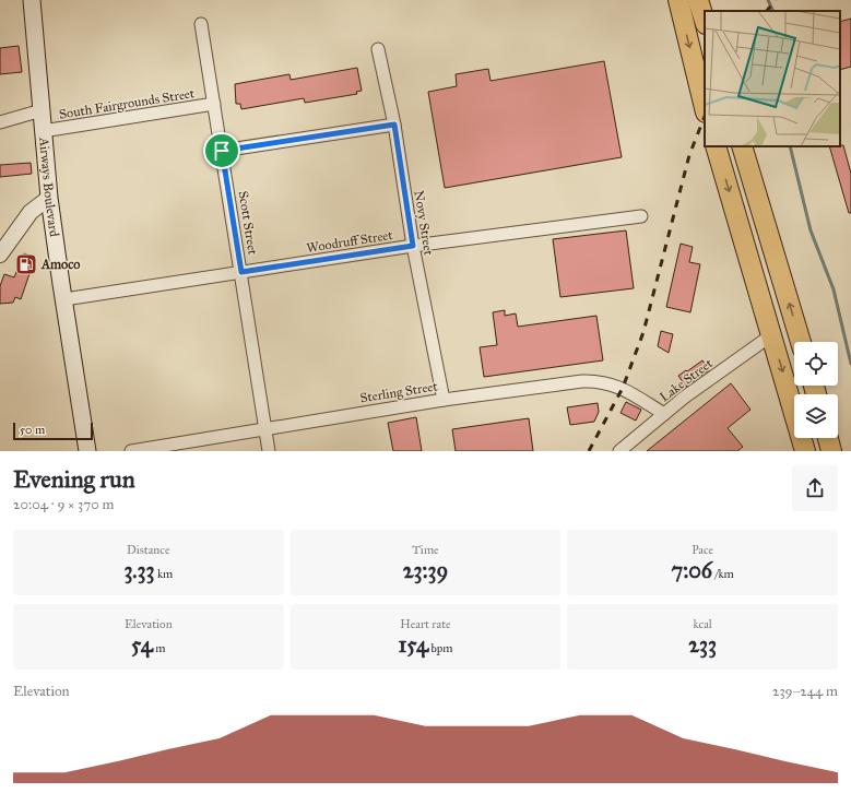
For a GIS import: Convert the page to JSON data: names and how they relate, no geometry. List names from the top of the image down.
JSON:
{
  "streets": {
    "main road": ["Airways Boulevard"],
    "street": [
      "South Fairgrounds Street",
      "Scott Street",
      "Novy Street",
      "Woodruff Street",
      "Lake Street",
      "Sterling Street"
    ]
  },
  "crossings": [
    ["South Fairgrounds Street", "Airways Boulevard"],
    ["South Fairgrounds Street", "Scott Street"],
    ["Airways Boulevard", "Woodruff Street"],
    ["Scott Street", "Woodruff Street"],
    ["Scott Street", "Sterling Street"],
    ["Novy Street", "Woodruff Street"],
    ["Novy Street", "Sterling Street"],
    ["Lake Street", "Sterling Street"]
  ],
  "places": {
    "fuel station": ["Amoco"]
  },
  "scale_bar": "50 m",
  "page": {
    "scale": "50 m",
    "heading": ["Evening run", "20:04 · 9 × 370 m"],
    "stats": [
      ["Distance", "3.33 km"],
      ["Time", "23:39"],
      ["Pace", "7:06 /km"],
      ["Elevation", "54 m"],
      ["Heart rate", "154 bpm"],
      ["kcal", "233"]
    ],
    "chart": ["Elevation", "239–244 m"]
  }
}
